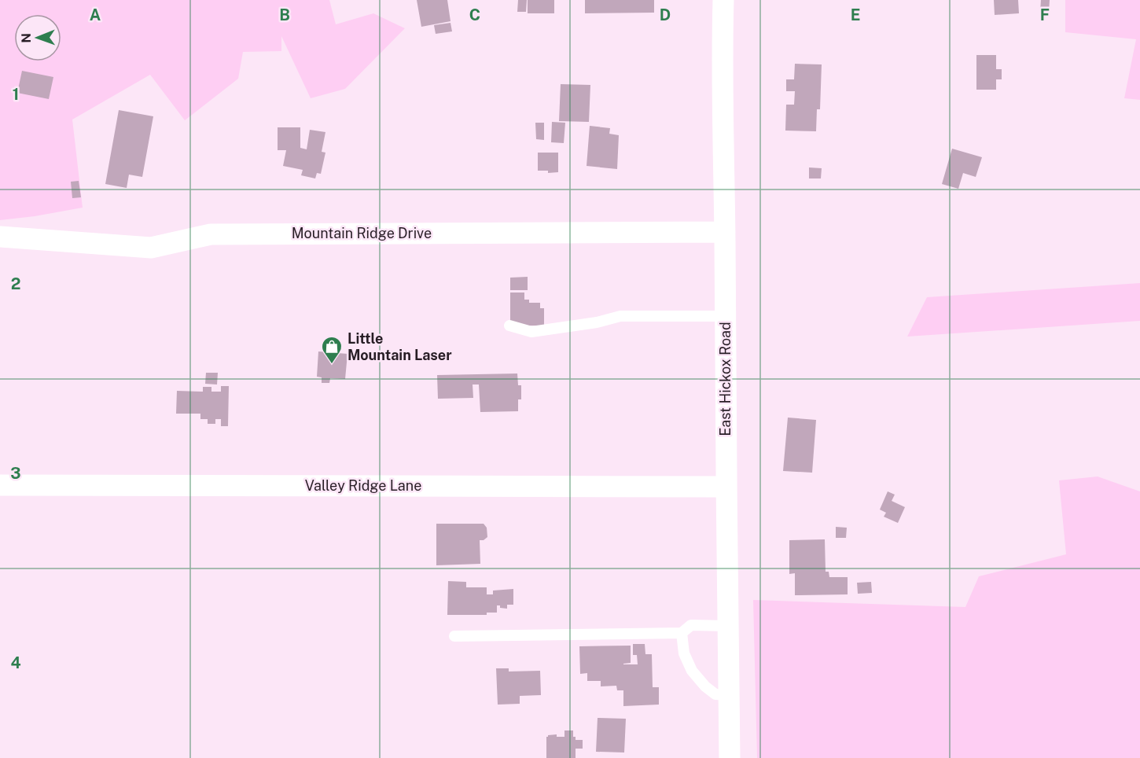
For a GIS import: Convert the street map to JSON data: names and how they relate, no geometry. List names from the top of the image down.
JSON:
{
  "streets": {
    "street": ["Mountain Ridge Drive", "East Hickox Road", "Valley Ridge Lane"]
  },
  "crossings": [
    ["Mountain Ridge Drive", "East Hickox Road"],
    ["East Hickox Road", "Valley Ridge Lane"]
  ],
  "places": {
    "shop": ["Little Mountain Laser"]
  },
  "north": "left",
  "grid": {
    "columns": [
      "A",
      "B",
      "C",
      "D",
      "E",
      "F"
    ],
    "rows": [
      "1",
      "2",
      "3",
      "4"
    ]
  }
}
